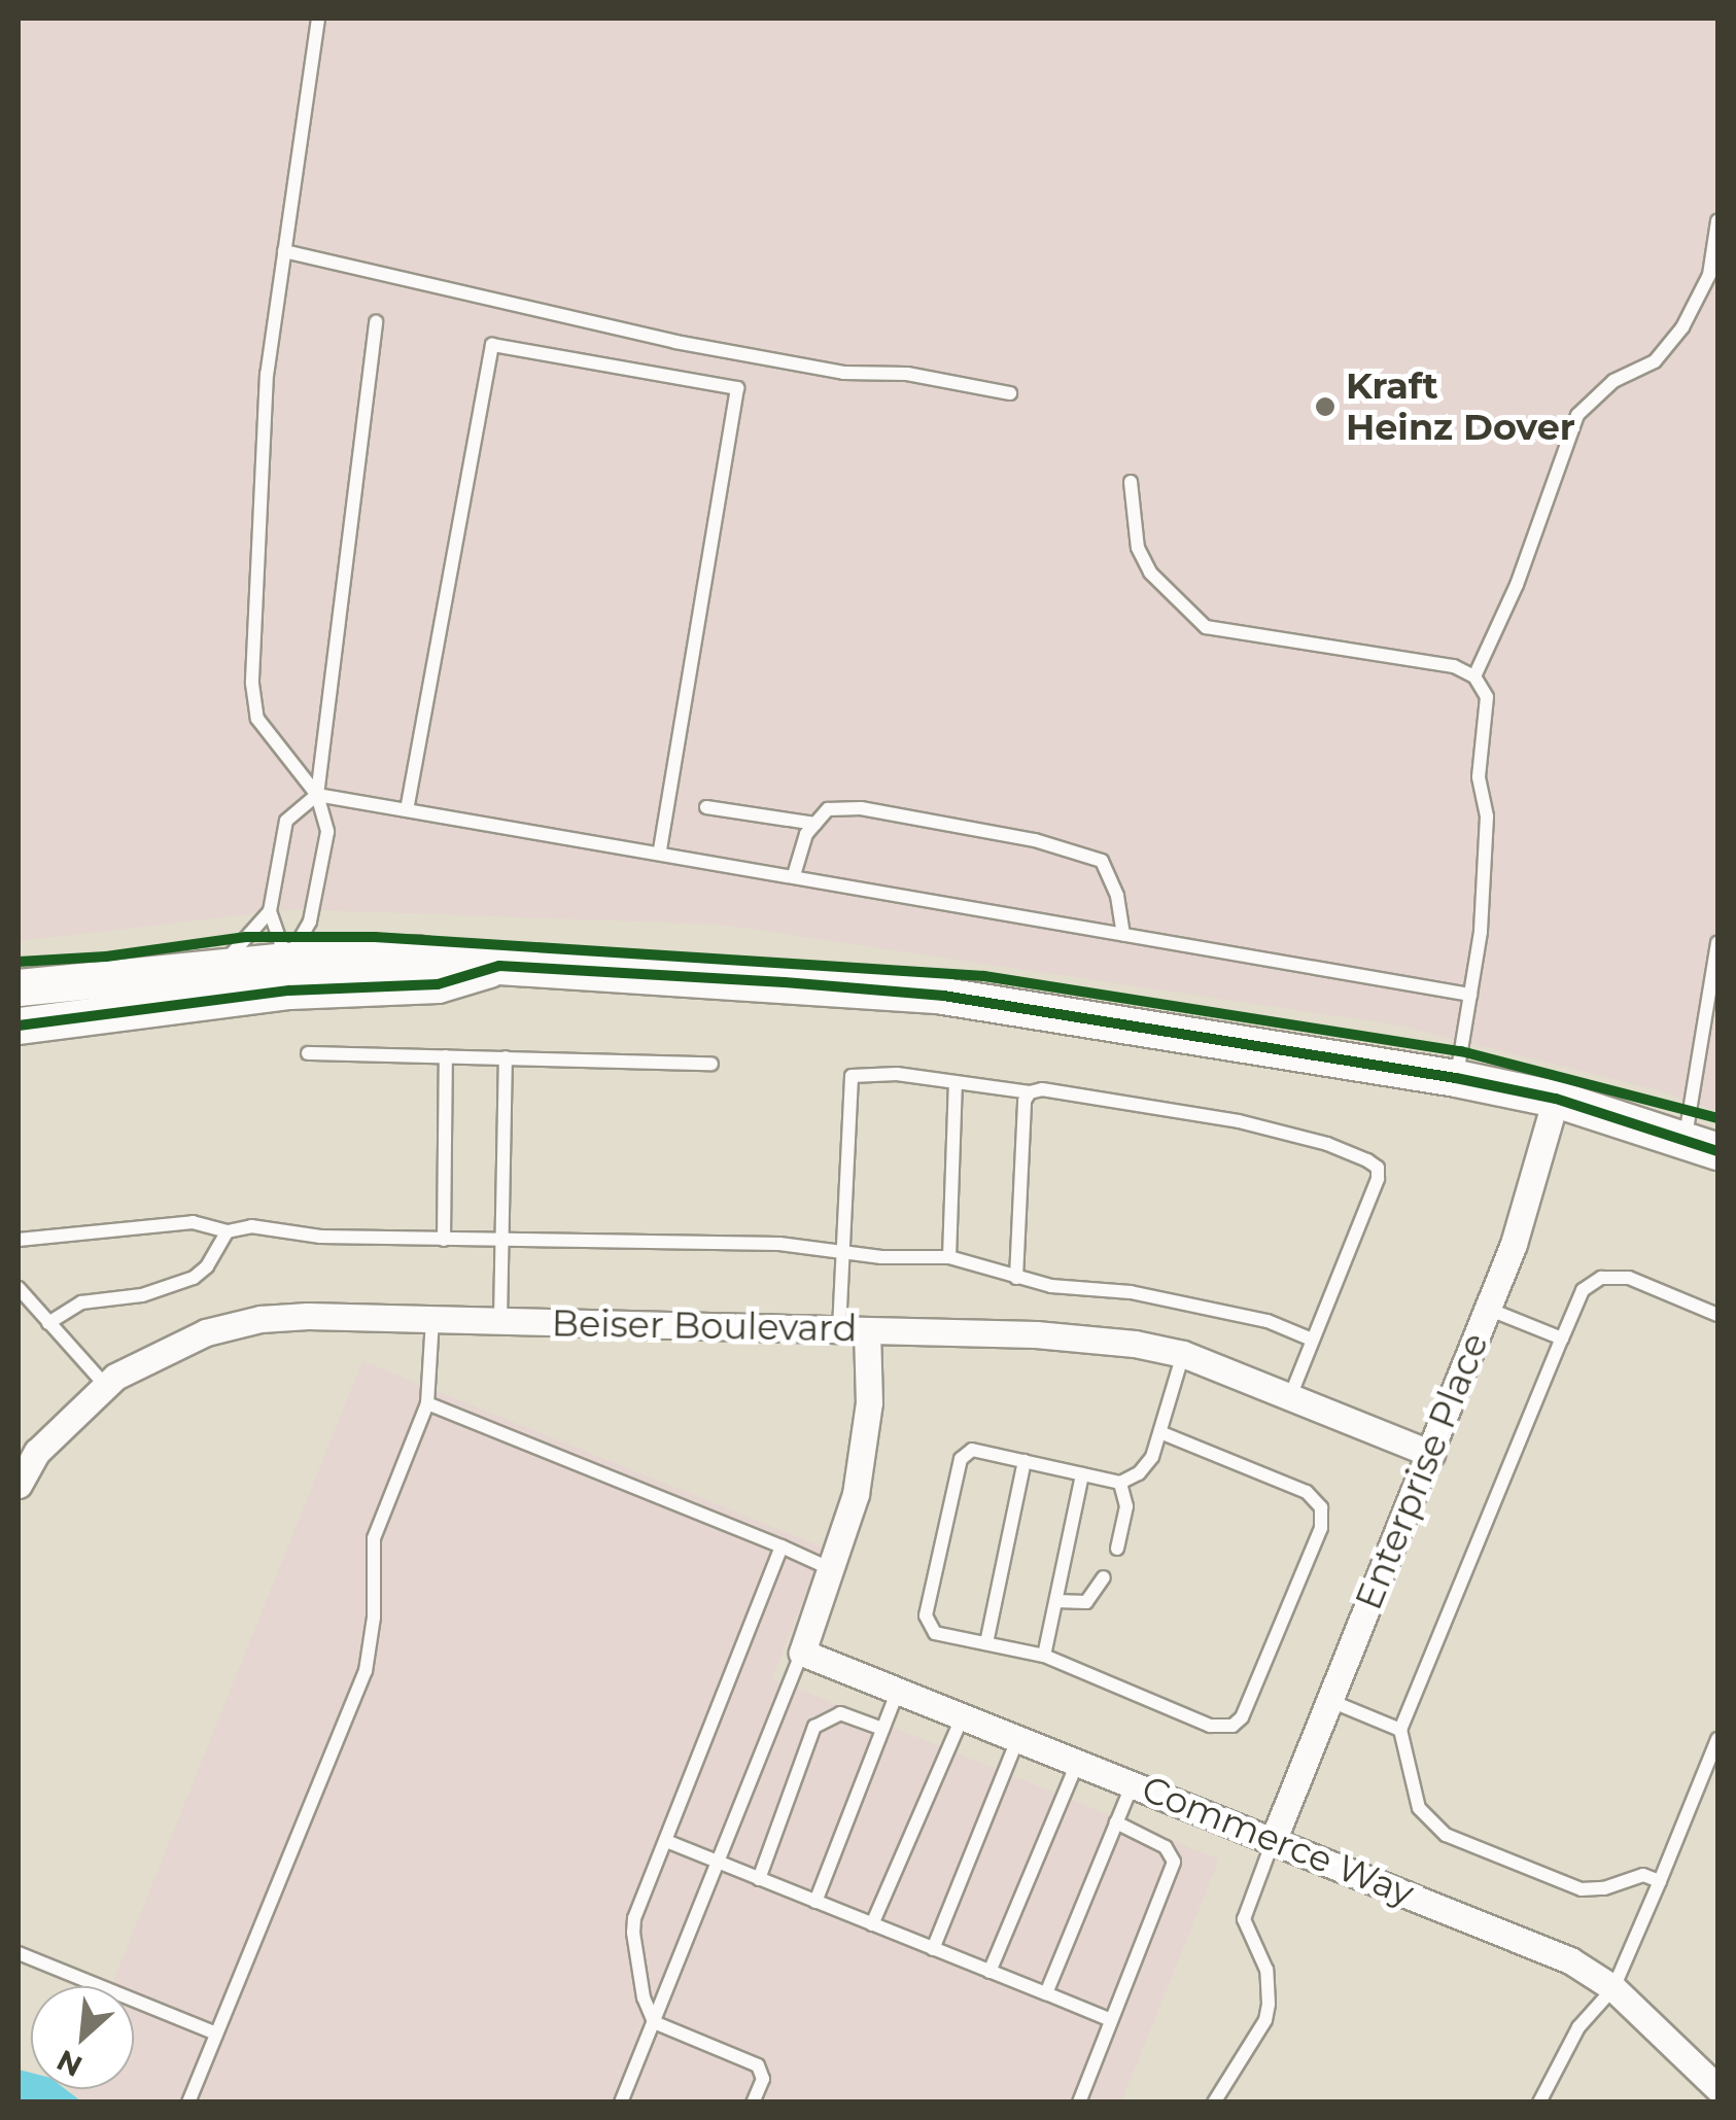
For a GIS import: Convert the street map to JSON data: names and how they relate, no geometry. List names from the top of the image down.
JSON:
{
  "streets": {
    "street": ["Beiser Boulevard", "Enterprise Place", "Commerce Way"]
  },
  "crossings": [
    ["Beiser Boulevard", "Enterprise Place"],
    ["Enterprise Place", "Commerce Way"]
  ],
  "places": ["Kraft Heinz Dover"],
  "north": "bottom left"
}
